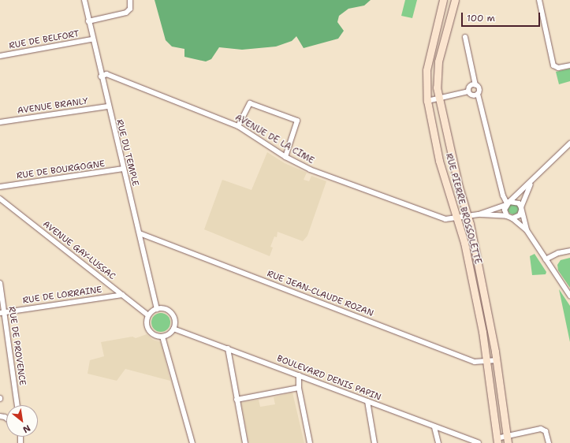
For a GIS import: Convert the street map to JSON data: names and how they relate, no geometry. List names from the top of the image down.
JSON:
{
  "streets": {
    "main road": ["RUE PIERRE BROSSOLETTE"],
    "street": [
      "RUE DE BELFORT",
      "AVENUE BRANLY",
      "AVENUE DE LA CIME",
      "RUE DU TEMPLE",
      "RUE DE BOURGOGNE",
      "AVENUE GAY-LUSSAC",
      "RUE JEAN-CLAUDE ROZAN",
      "RUE DE LORRAINE",
      "RUE DE PROVENCE",
      "BOULEVARD DENIS PAPIN"
    ]
  },
  "crossings": [
    ["RUE DE BELFORT", "RUE DU TEMPLE"],
    ["AVENUE BRANLY", "RUE DU TEMPLE"],
    ["AVENUE DE LA CIME", "RUE DU TEMPLE"],
    ["AVENUE DE LA CIME", "RUE PIERRE BROSSOLETTE"],
    ["RUE DU TEMPLE", "RUE DE BOURGOGNE"],
    ["RUE DU TEMPLE", "AVENUE GAY-LUSSAC"],
    ["RUE DU TEMPLE", "RUE JEAN-CLAUDE ROZAN"],
    ["RUE DU TEMPLE", "BOULEVARD DENIS PAPIN"],
    ["RUE PIERRE BROSSOLETTE", "RUE JEAN-CLAUDE ROZAN"],
    ["AVENUE GAY-LUSSAC", "RUE DE LORRAINE"],
    ["AVENUE GAY-LUSSAC", "BOULEVARD DENIS PAPIN"],
    ["RUE DE LORRAINE", "RUE DE PROVENCE"]
  ],
  "scale_bar": "100 m",
  "north": "bottom right"
}
